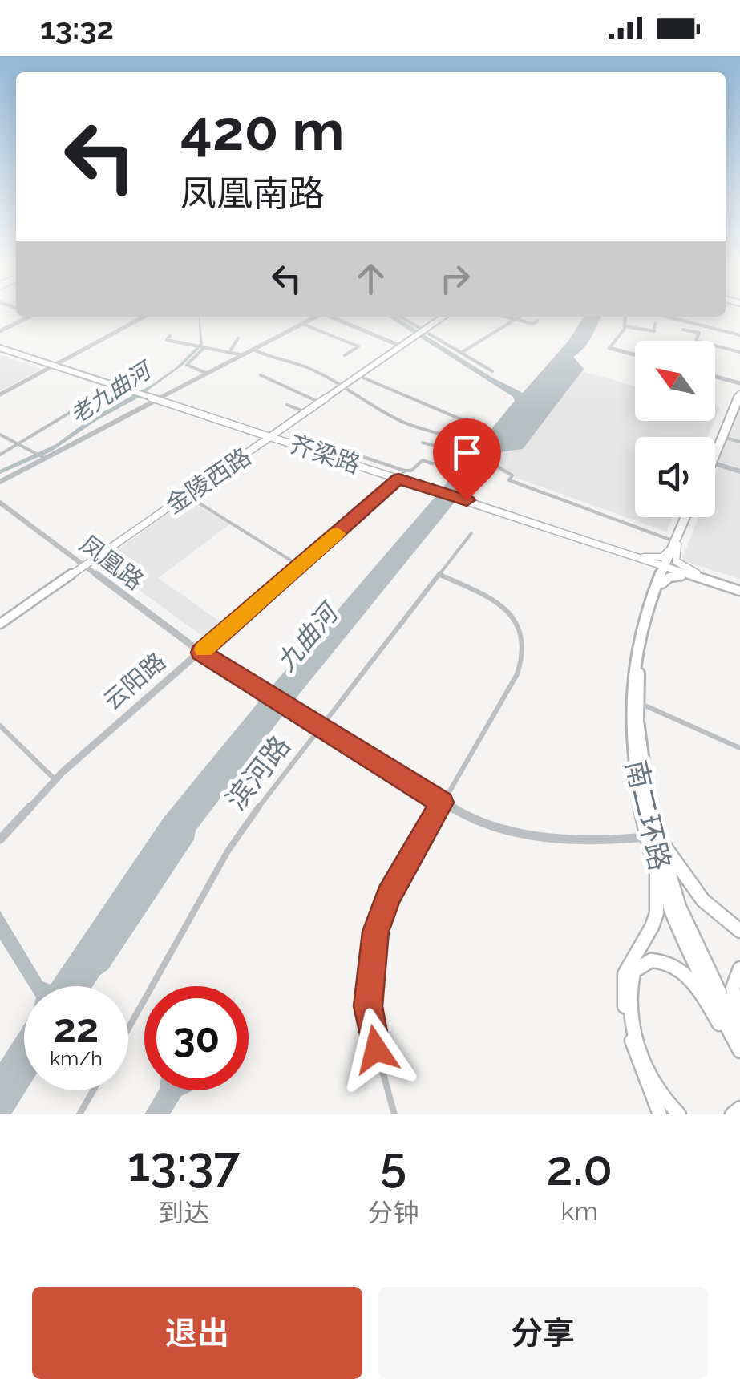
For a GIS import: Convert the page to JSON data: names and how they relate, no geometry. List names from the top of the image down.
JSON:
{
  "streets": {
    "main road": ["齐梁路", "金陵西路", "南二环路"],
    "street": ["凤凰路", "云阳路", "滨河路"]
  },
  "crossings": [
    ["齐梁路", "金陵西路"],
    ["齐梁路", "云阳路"],
    ["齐梁路", "南二环路"],
    ["金陵西路", "凤凰路"],
    ["凤凰路", "云阳路"],
    ["凤凰路", "滨河路"],
    ["凤凰路", "南二环路"]
  ],
  "water": ["老九曲河", "九曲河"],
  "north": "top left",
  "page": {
    "status": "13:32",
    "turn": ["420 m", "凤凰南路"],
    "speed": "22 km/h",
    "limit": "30",
    "eta": [
      "13:37",
      "到达",
      "5",
      "分钟",
      "2.0",
      "km"
    ],
    "buttons": ["退出", "分享"]
  }
}
